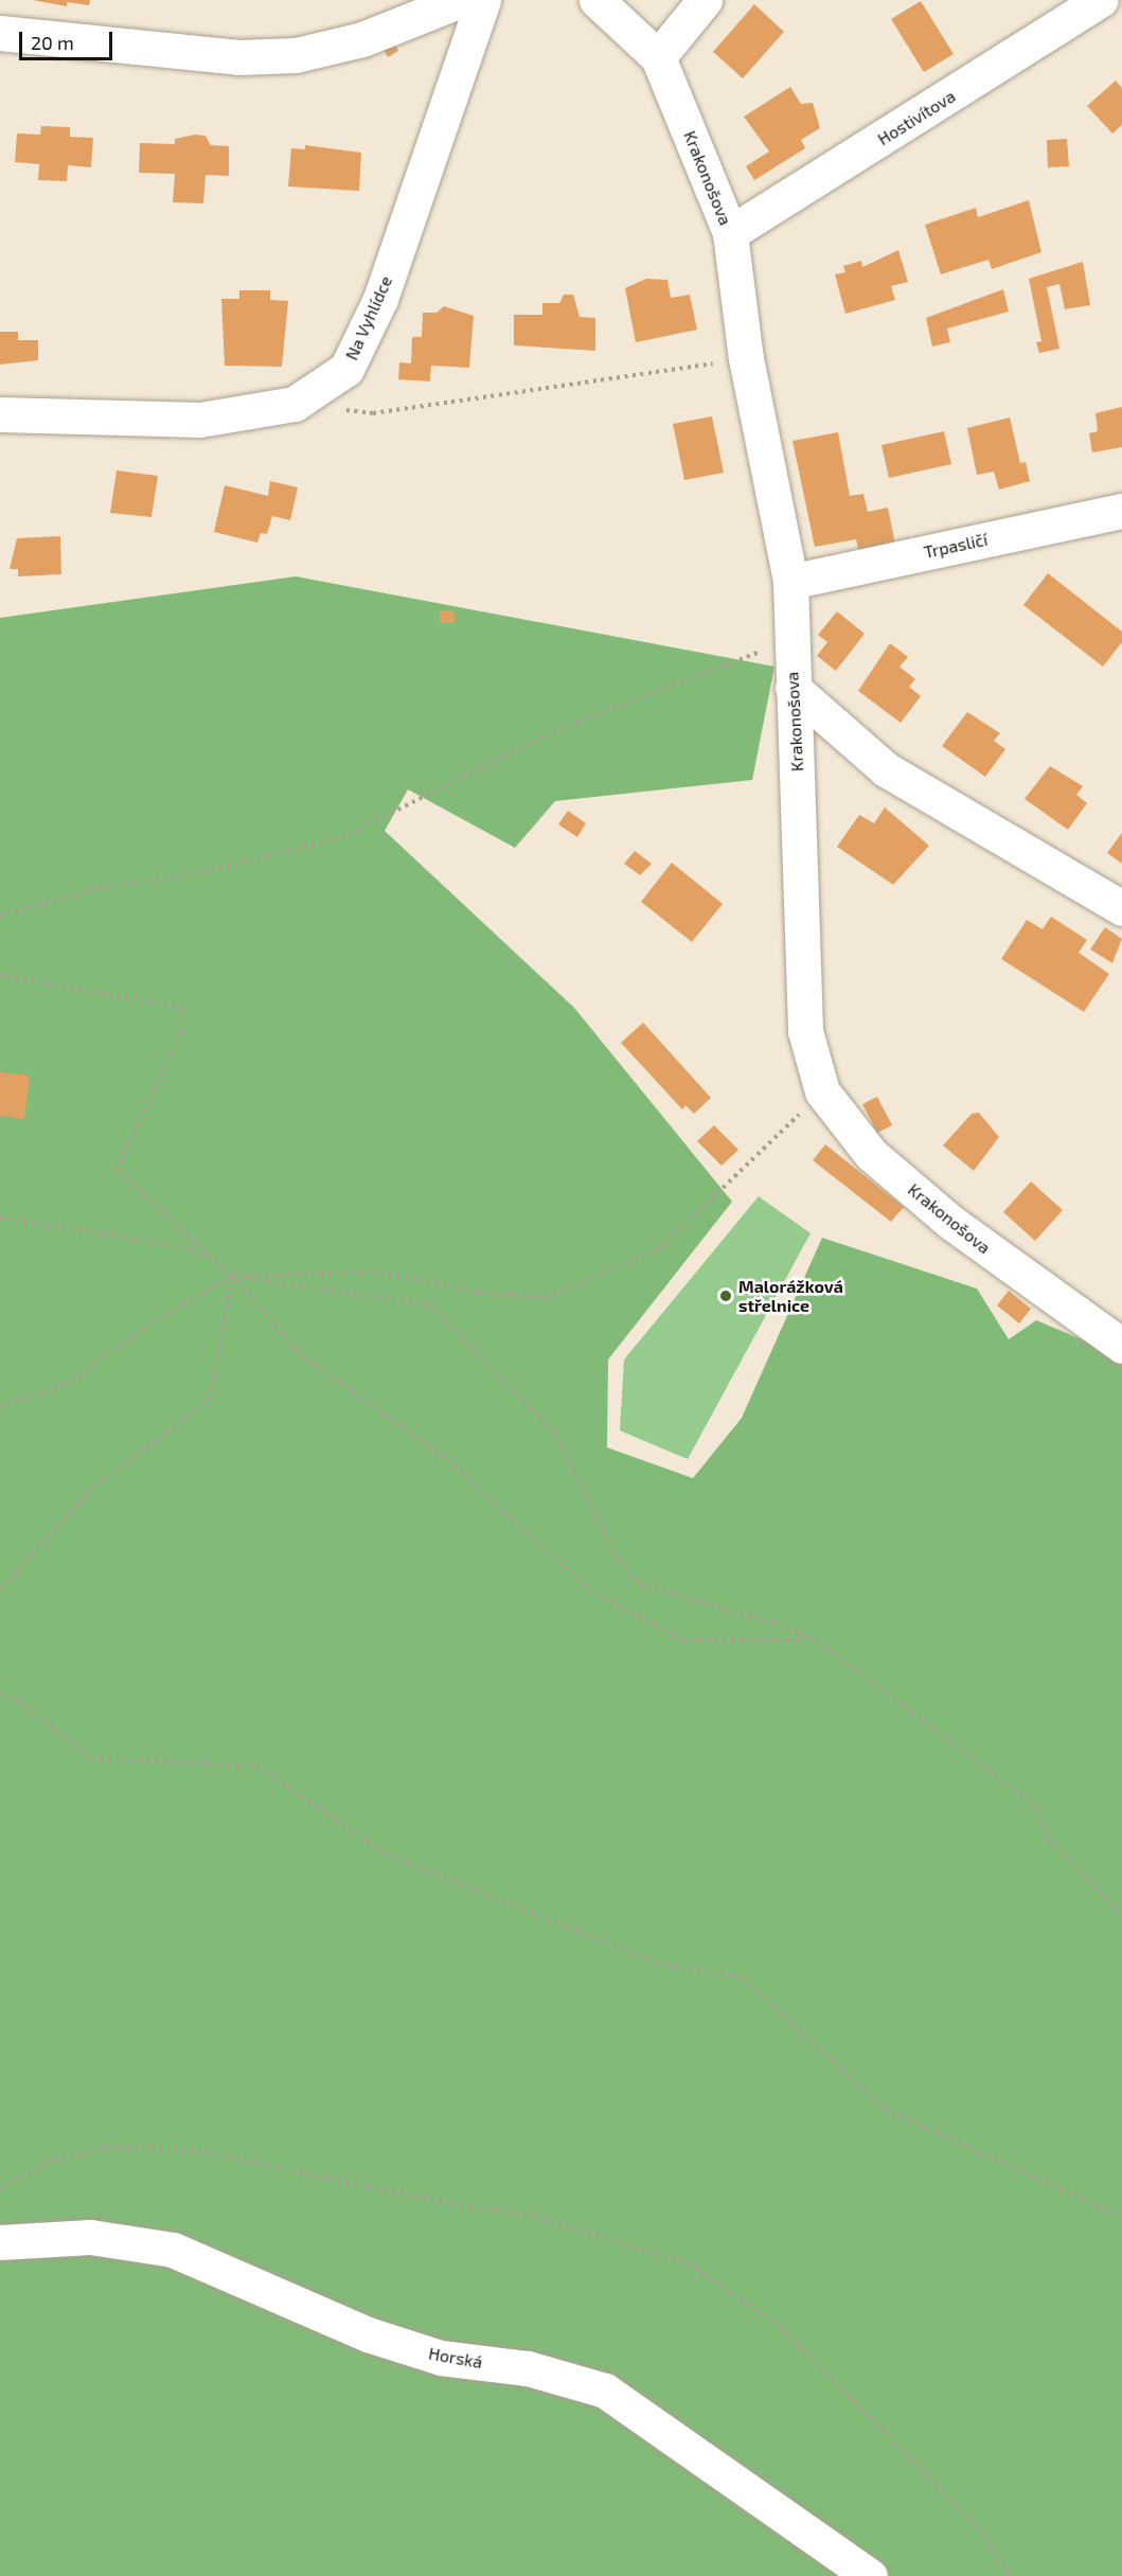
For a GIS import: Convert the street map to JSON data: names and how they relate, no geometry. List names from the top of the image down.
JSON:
{
  "streets": {
    "street": [
      "Hostivítova",
      "Krakonošova",
      "Na Vyhlídce",
      "Trpasličí",
      "Horská"
    ]
  },
  "crossings": [
    ["Hostivítova", "Krakonošova"],
    ["Krakonošova", "Trpasličí"]
  ],
  "places": ["Malorážková střelnice"],
  "scale_bar": "20 m"
}
